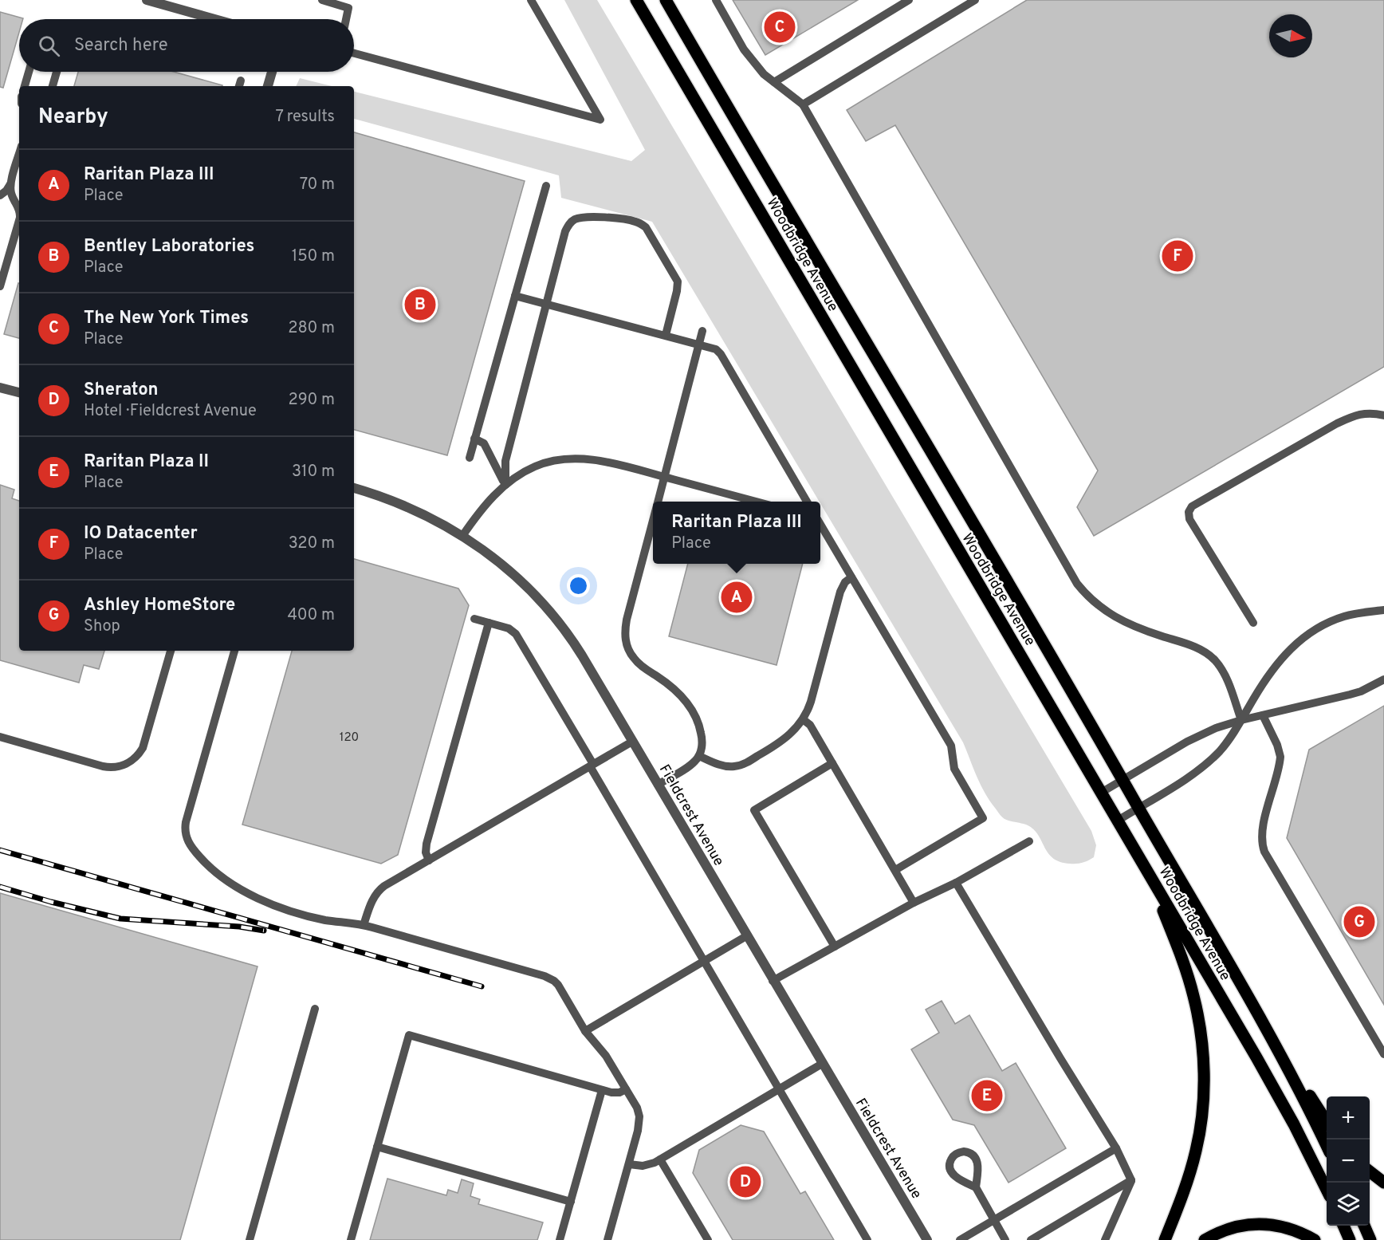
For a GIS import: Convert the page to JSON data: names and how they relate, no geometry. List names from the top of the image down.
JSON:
{
  "streets": {
    "main road": ["Woodbridge Avenue"],
    "street": ["Fieldcrest Avenue"]
  },
  "house_numbers": ["120"],
  "north": "right",
  "page": {
    "pins": [
      "C",
      "F",
      "B",
      "A",
      "G",
      "E",
      "D"
    ],
    "search": "Search here",
    "heading": ["Nearby", "7 results"],
    "list": [
      {
        "mark": "A",
        "name": "Raritan Plaza III",
        "note": "Place",
        "value": "70 m"
      },
      {
        "mark": "B",
        "name": "Bentley Laboratories",
        "note": "Place",
        "value": "150 m"
      },
      {
        "mark": "C",
        "name": "The New York Times",
        "note": "Place",
        "value": "280 m"
      },
      {
        "mark": "D",
        "name": "Sheraton",
        "note": "Hotel · Fieldcrest Avenue",
        "value": "290 m"
      },
      {
        "mark": "E",
        "name": "Raritan Plaza II",
        "note": "Place",
        "value": "310 m"
      },
      {
        "mark": "F",
        "name": "IO Datacenter",
        "note": "Place",
        "value": "320 m"
      },
      {
        "mark": "G",
        "name": "Ashley HomeStore",
        "note": "Shop",
        "value": "400 m"
      }
    ],
    "popup": ["Raritan Plaza III", "Place"],
    "map_buttons": ["+", "−"]
  }
}
